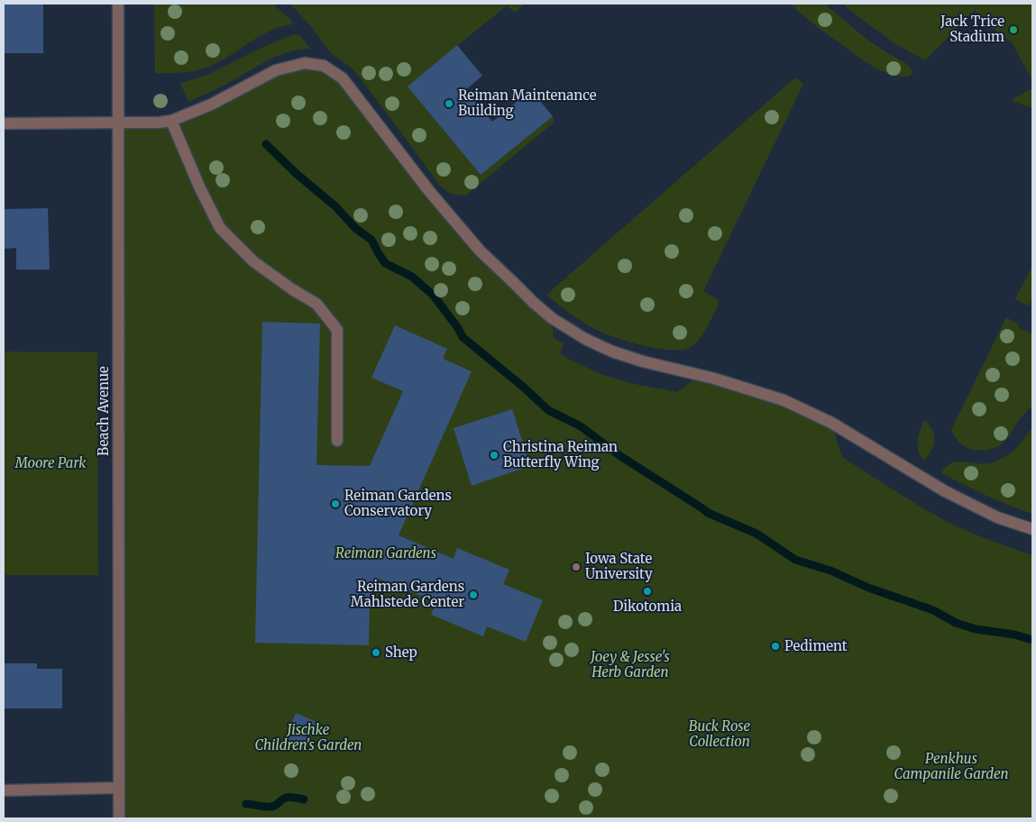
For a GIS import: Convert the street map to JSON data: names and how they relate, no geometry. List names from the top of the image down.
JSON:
{
  "streets": {
    "street": ["Beach Avenue"]
  },
  "parks": [
    "Moore Park",
    "Reiman Gardens",
    "Joey & Jesse's Herb Garden",
    "Buck Rose Collection",
    "Jischke Children's Garden",
    "Penkhus Campanile Garden"
  ],
  "places": [
    "Jack Trice Stadium",
    "Reiman Maintenance Building",
    "Christina Reiman Butterfly Wing",
    "Reiman Gardens Conservatory",
    "Iowa State University",
    "Dikotomia",
    "Reiman Gardens Mahlstede Center",
    "Pediment",
    "Shep"
  ]
}
